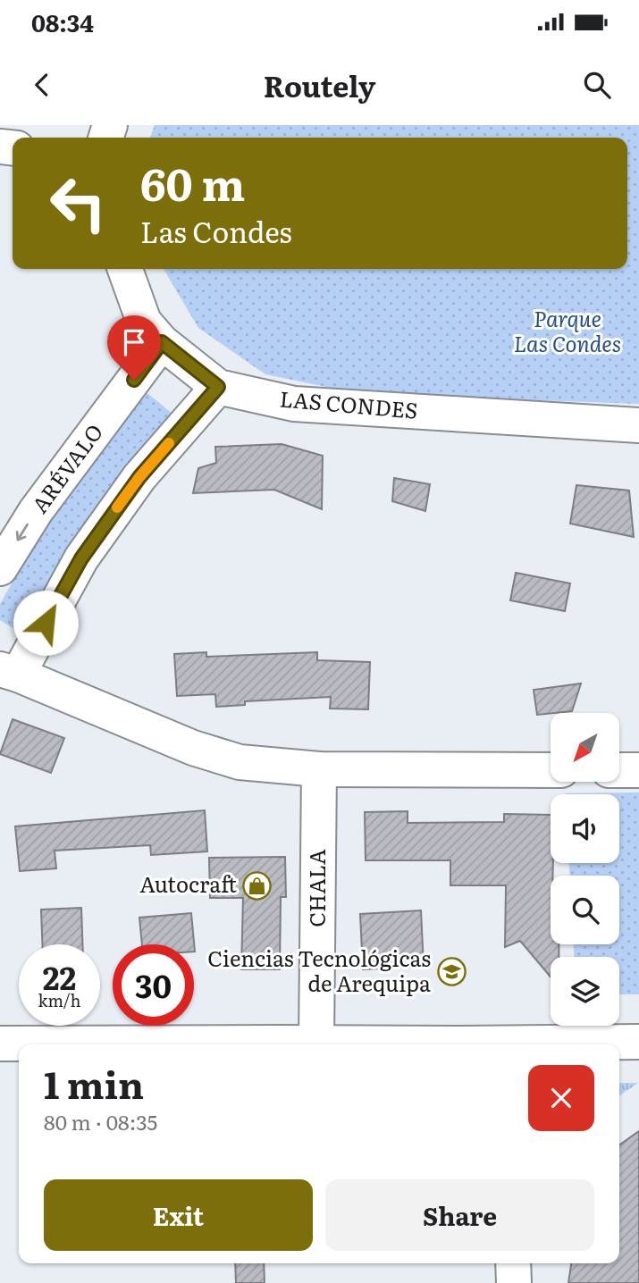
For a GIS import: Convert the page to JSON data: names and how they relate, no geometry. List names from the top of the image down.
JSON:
{
  "streets": {
    "street": ["LAS CONDES", "ARÉVALO", "CHALA"]
  },
  "crossings": [
    ["LAS CONDES", "ARÉVALO"]
  ],
  "parks": ["Parque Las Condes"],
  "places": {
    "shop": ["Autocraft"],
    "school or university": ["Ciencias Tecnológicas de Arequipa"]
  },
  "north": "bottom left",
  "page": {
    "status": "08:34",
    "header": "Routely",
    "turn": ["60 m", "Las Condes"],
    "speed": "22 km/h",
    "limit": "30",
    "heading": ["1 min", "80 m · 08:35"],
    "buttons": ["Exit", "Share"]
  }
}
